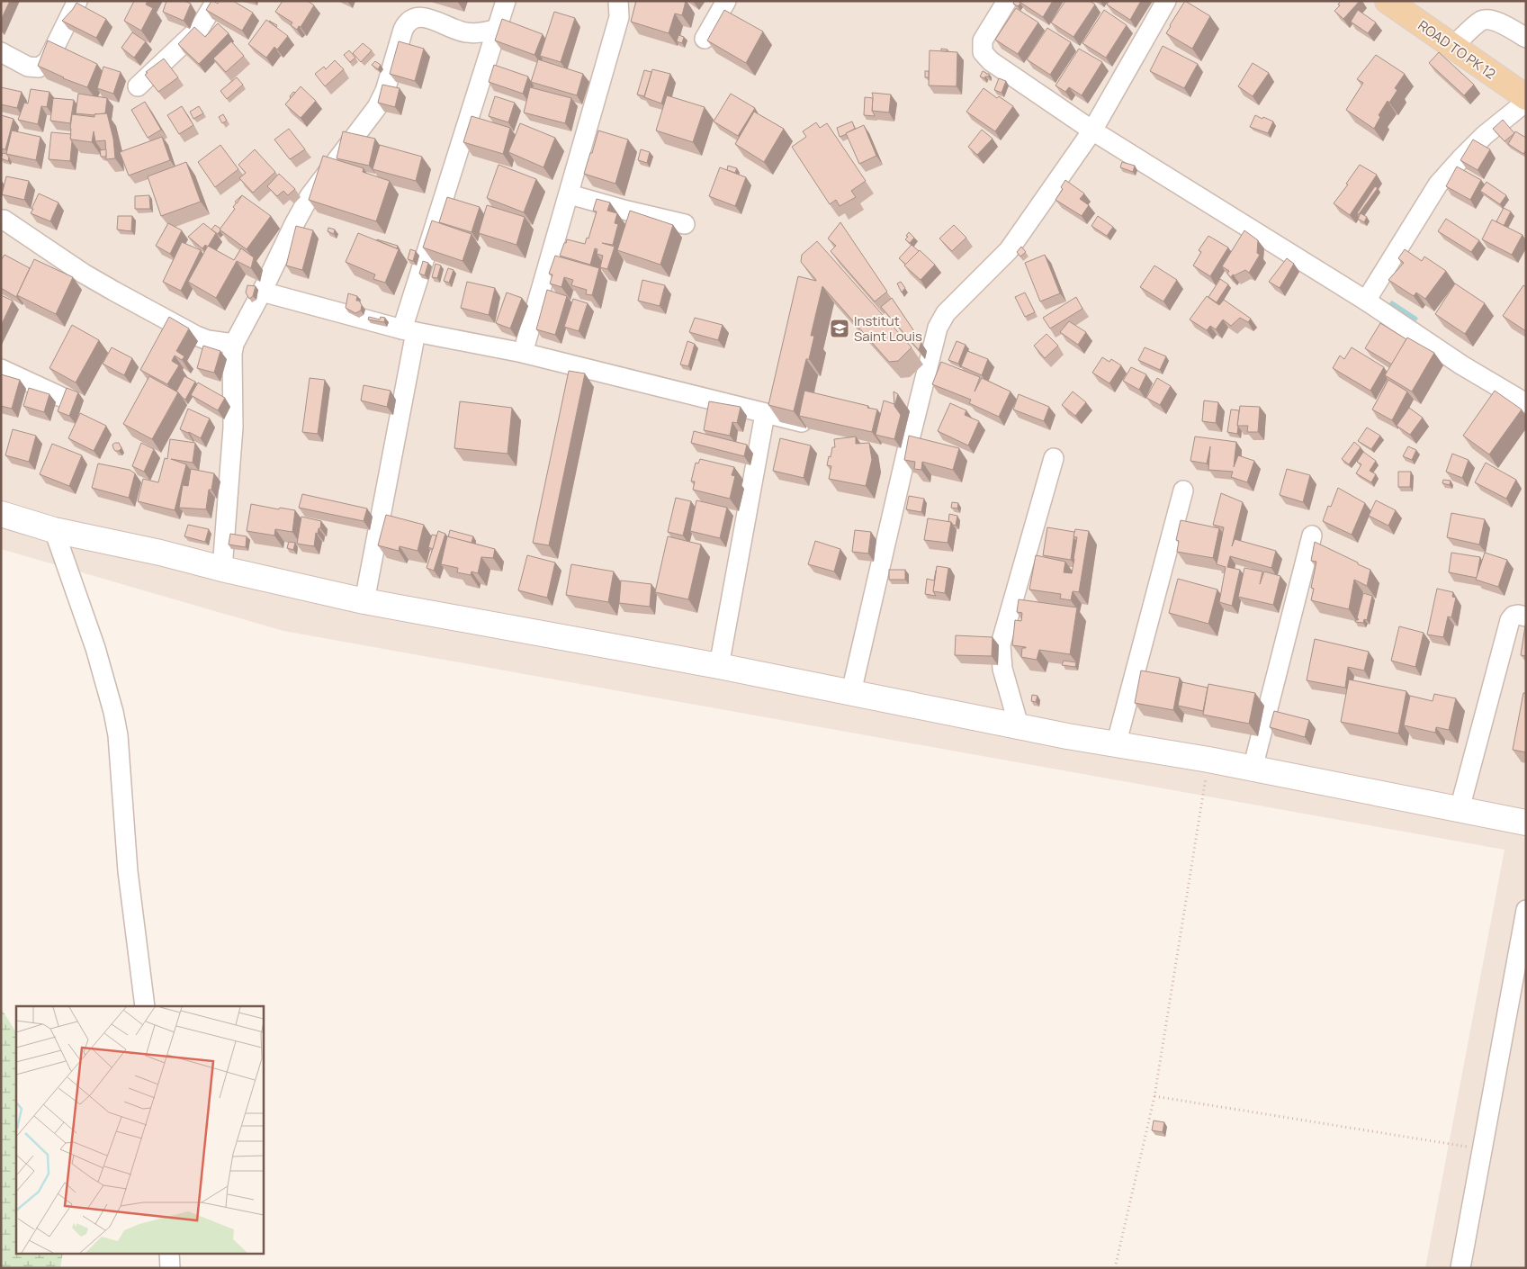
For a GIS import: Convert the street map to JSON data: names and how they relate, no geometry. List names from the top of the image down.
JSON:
{
  "streets": {
    "main road": ["ROAD TO PK 12"]
  },
  "places": {
    "school or university": ["Institut Saint Louis"]
  }
}
